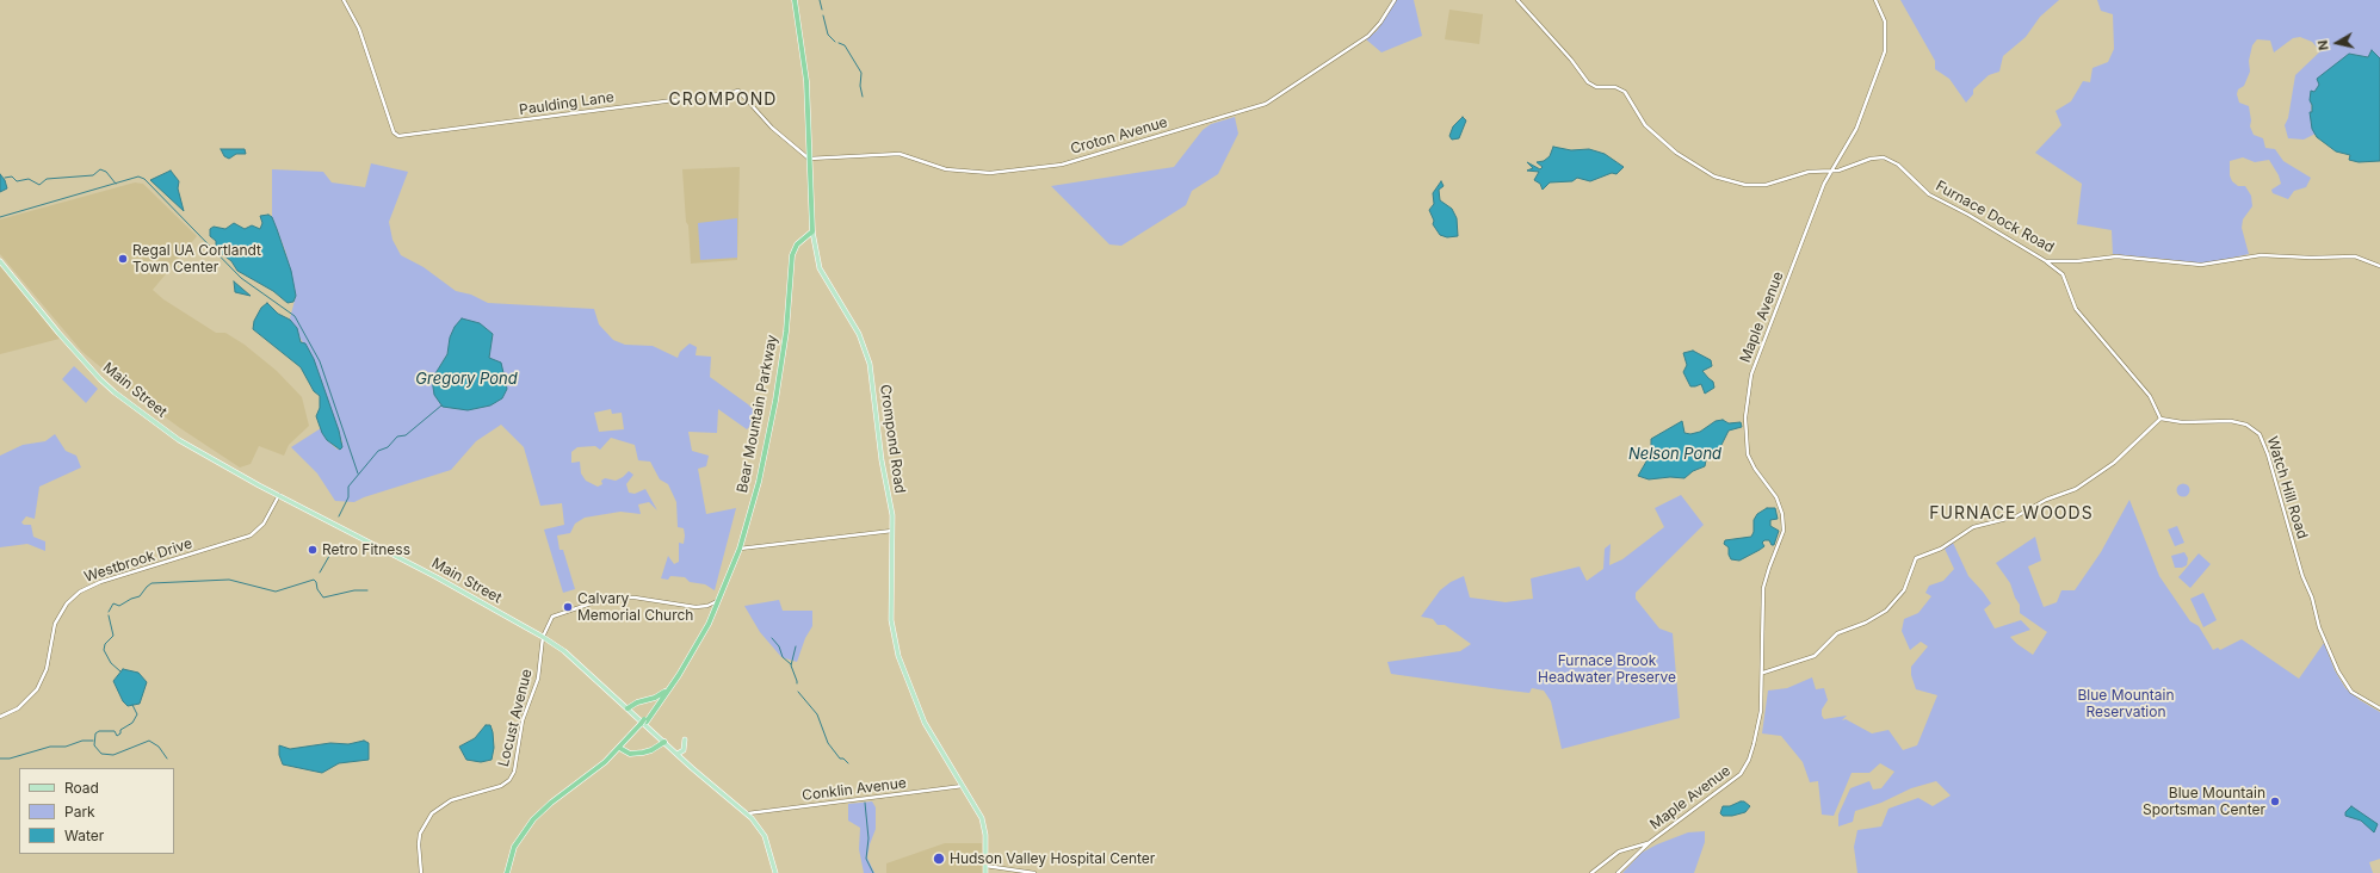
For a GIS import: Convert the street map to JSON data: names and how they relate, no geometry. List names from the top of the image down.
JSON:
{
  "streets": {
    "highway": ["Bear Mountain Parkway", "Crompond Road"],
    "main road": ["Main Street"],
    "street": [
      "Paulding Lane",
      "Croton Avenue",
      "Furnace Dock Road",
      "Maple Avenue",
      "Watch Hill Road",
      "Westbrook Drive",
      "Locust Avenue",
      "Conklin Avenue"
    ]
  },
  "crossings": [
    ["Paulding Lane", "Croton Avenue"],
    ["Paulding Lane", "Crompond Road"],
    ["Croton Avenue", "Crompond Road"],
    ["Furnace Dock Road", "Maple Avenue"],
    ["Main Street", "Westbrook Drive"],
    ["Main Street", "Locust Avenue"],
    ["Main Street", "Conklin Avenue"],
    ["Bear Mountain Parkway", "Crompond Road"],
    ["Crompond Road", "Conklin Avenue"]
  ],
  "districts": ["CROMPOND", "FURNACE WOODS"],
  "water": ["Gregory Pond", "Nelson Pond"],
  "parks": ["Furnace Brook Headwater Preserve", "Blue Mountain Reservation"],
  "places": [
    "Regal UA Cortlandt Town Center",
    "Retro Fitness",
    "Calvary Memorial Church",
    "Blue Mountain Sportsman Center",
    "Hudson Valley Hospital Center"
  ],
  "legend": ["Road", "Park", "Water"],
  "north": "left"
}
